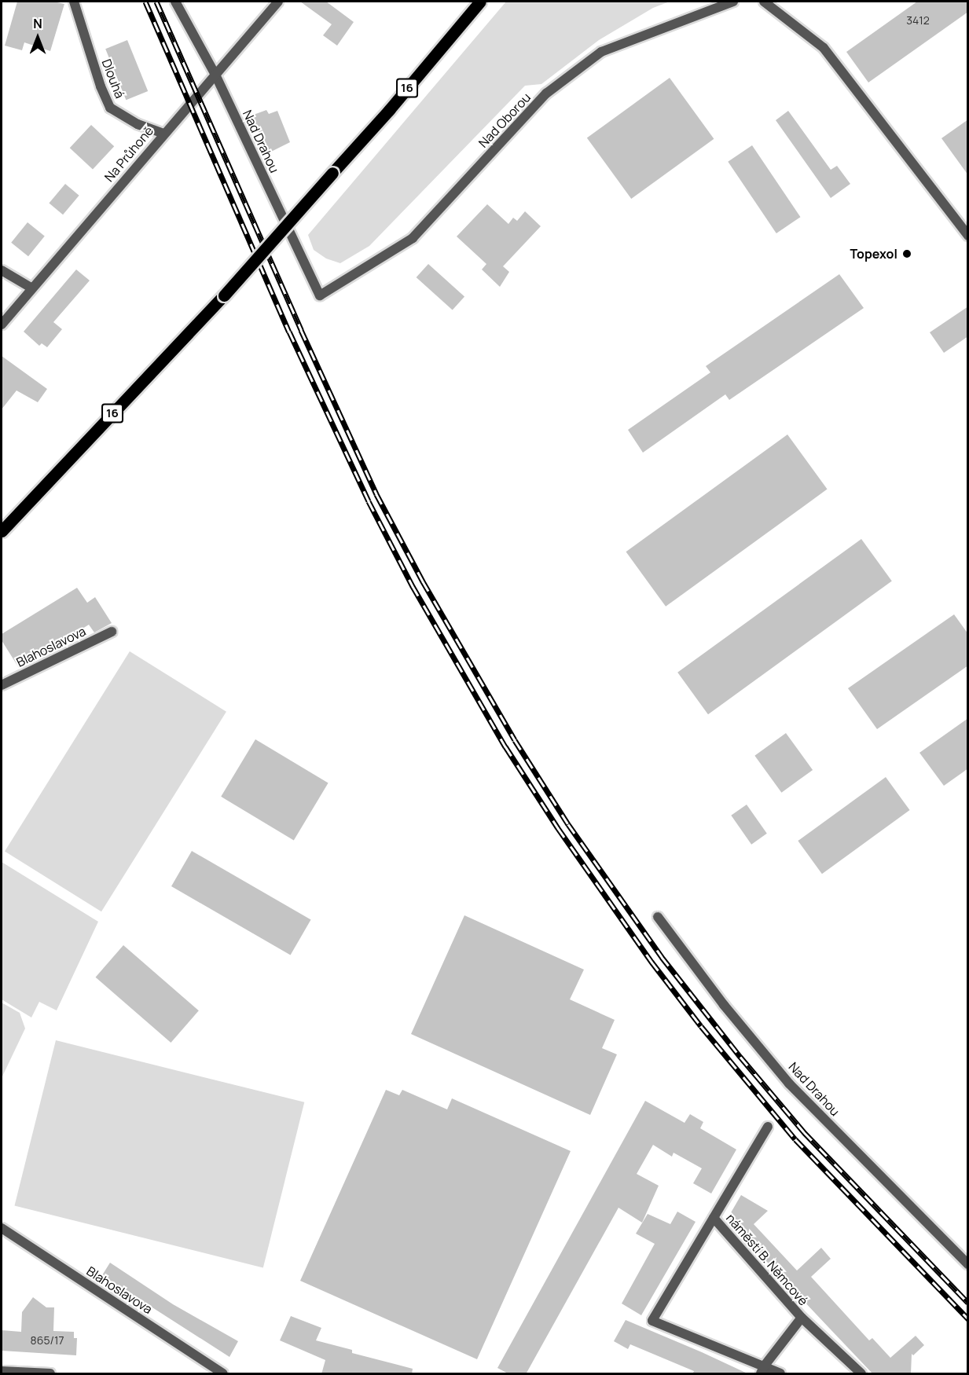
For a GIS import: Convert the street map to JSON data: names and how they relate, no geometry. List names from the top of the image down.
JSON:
{
  "streets": {
    "main road": ["16"],
    "street": [
      "Dlouhá",
      "Nad Oborou",
      "Nad Drahou",
      "Na Průhoně",
      "Blahoslavova",
      "náměstí B. Němcové"
    ]
  },
  "crossings": [
    ["Dlouhá", "Na Průhoně"],
    ["Nad Oborou", "Nad Drahou"],
    ["Nad Drahou", "Na Průhoně"]
  ],
  "places": ["Topexol"],
  "house_numbers": ["3412", "865/17"],
  "north": "top"
}
